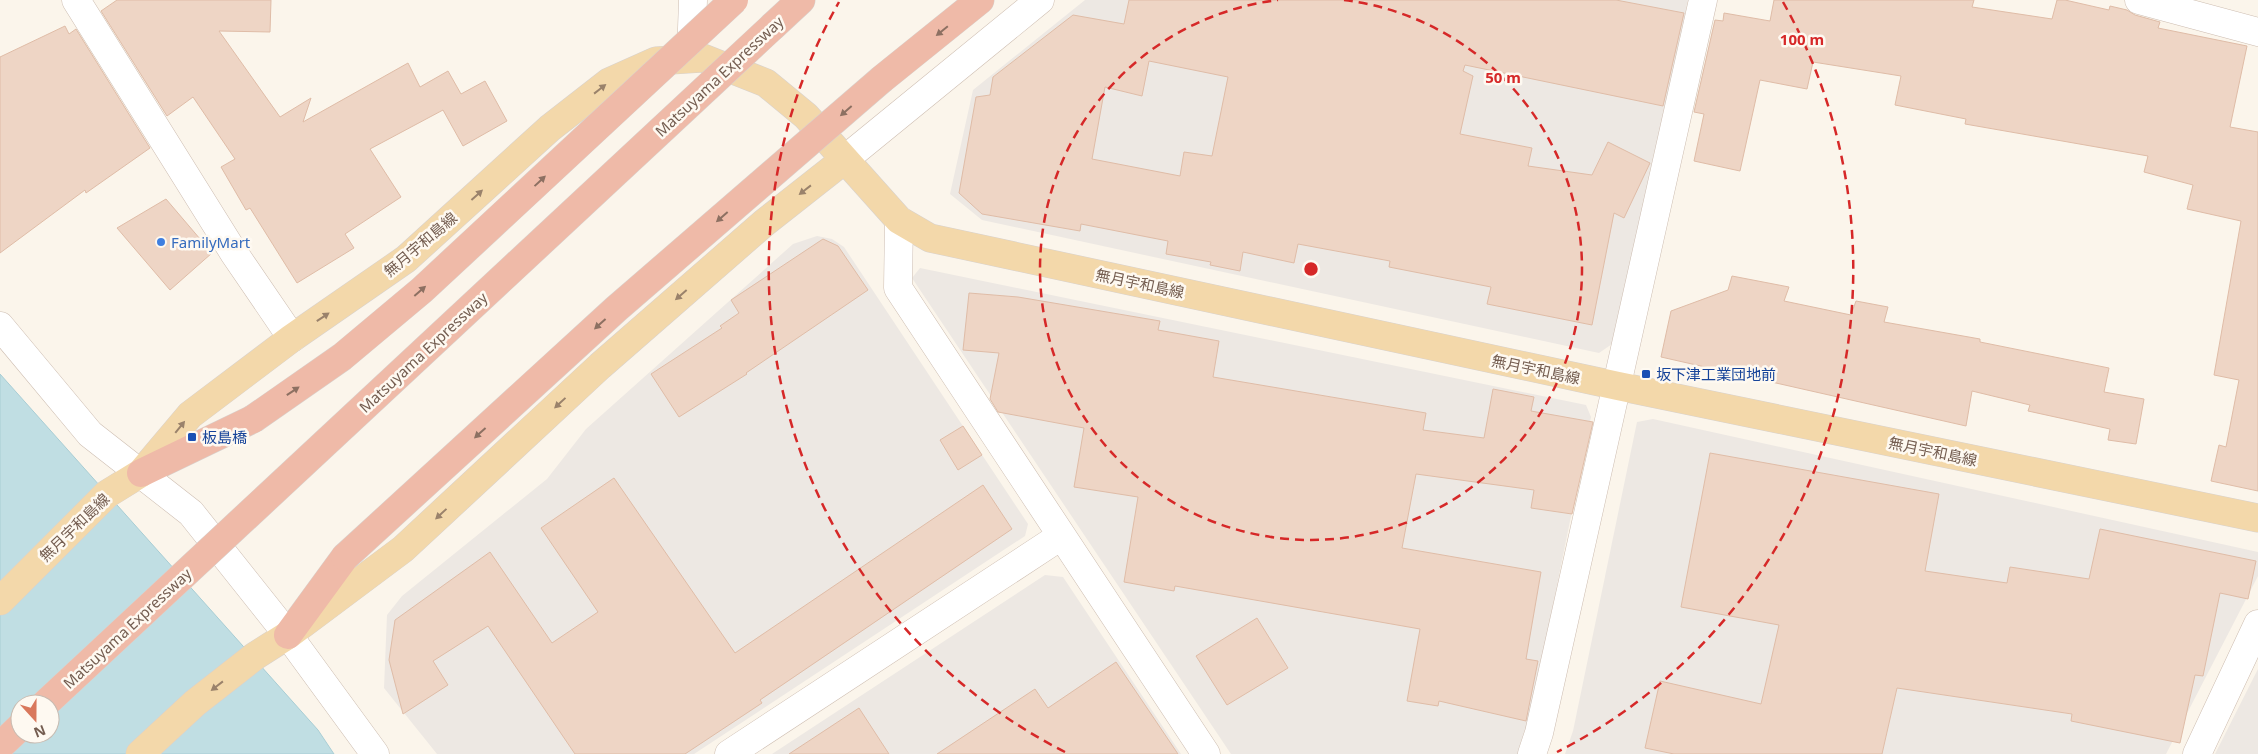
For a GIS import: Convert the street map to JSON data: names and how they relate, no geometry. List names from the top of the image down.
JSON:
{
  "streets": {
    "highway": ["Matsuyama Expressway"],
    "main road": ["無月宇和島線"]
  },
  "places": {
    "other": ["FamilyMart"],
    "transit": ["坂下津工業団地前", "板島橋"]
  },
  "north": "bottom",
  "rings": ["100 m", "50 m"]
}
